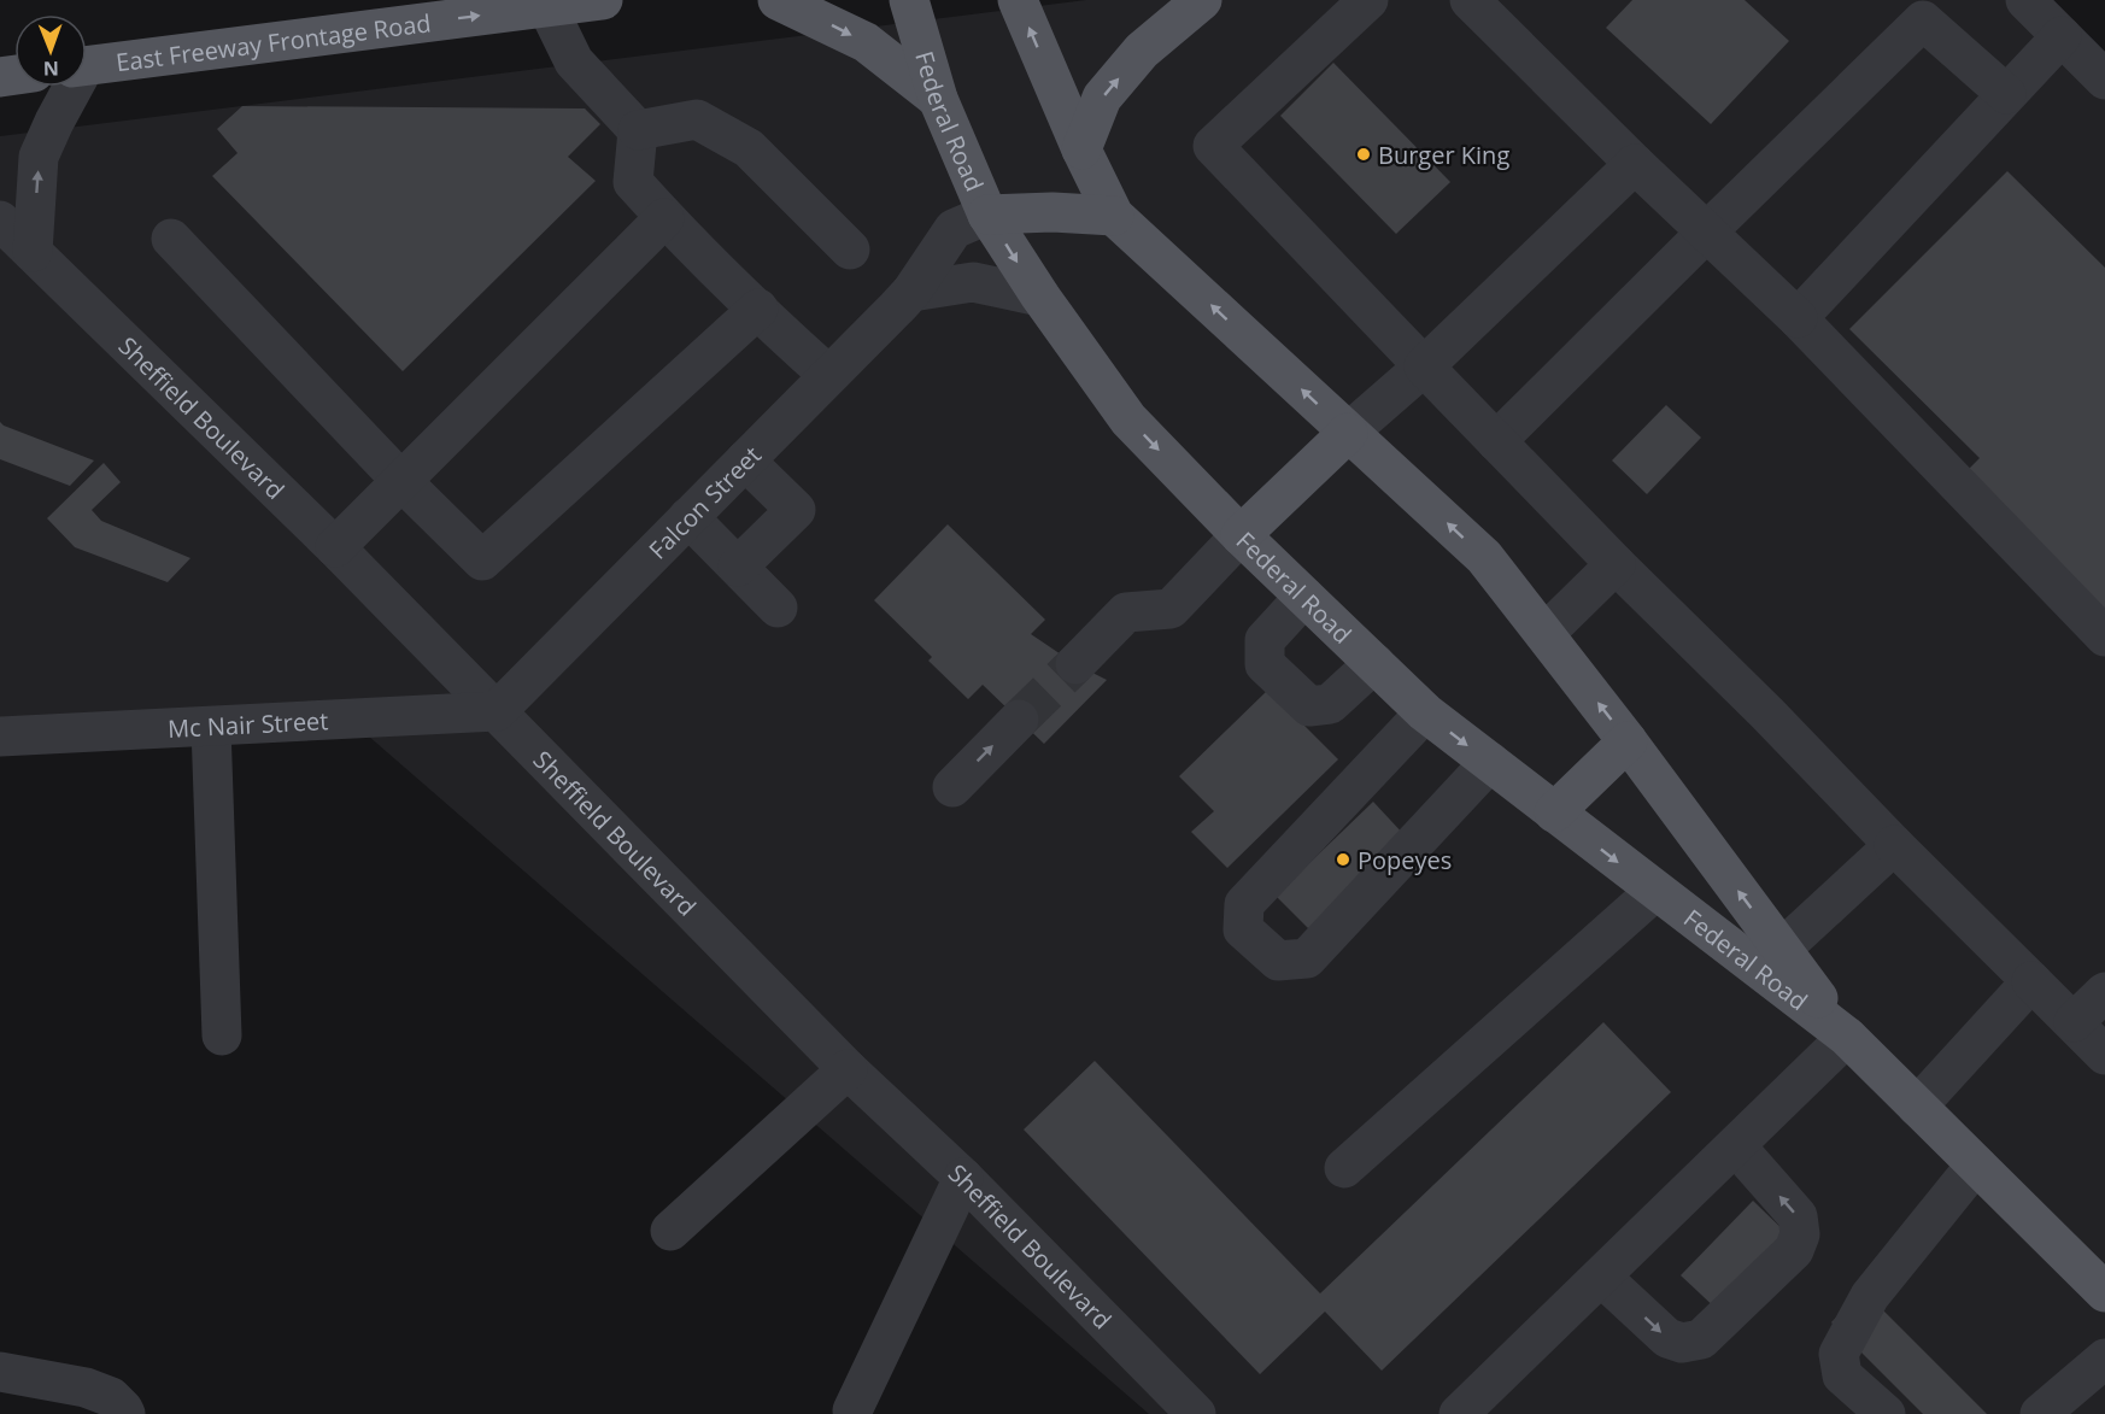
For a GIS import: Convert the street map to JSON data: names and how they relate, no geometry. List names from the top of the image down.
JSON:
{
  "streets": {
    "main road": ["East Freeway Frontage Road", "Federal Road"],
    "street": ["Sheffield Boulevard", "Falcon Street", "Mc Nair Street"]
  },
  "crossings": [
    ["Federal Road", "Falcon Street"],
    ["Sheffield Boulevard", "Falcon Street"],
    ["Sheffield Boulevard", "Mc Nair Street"],
    ["Falcon Street", "Mc Nair Street"]
  ],
  "one_way": ["East Freeway Frontage Road"],
  "places": ["Burger King", "Popeyes"],
  "north": "bottom"
}
